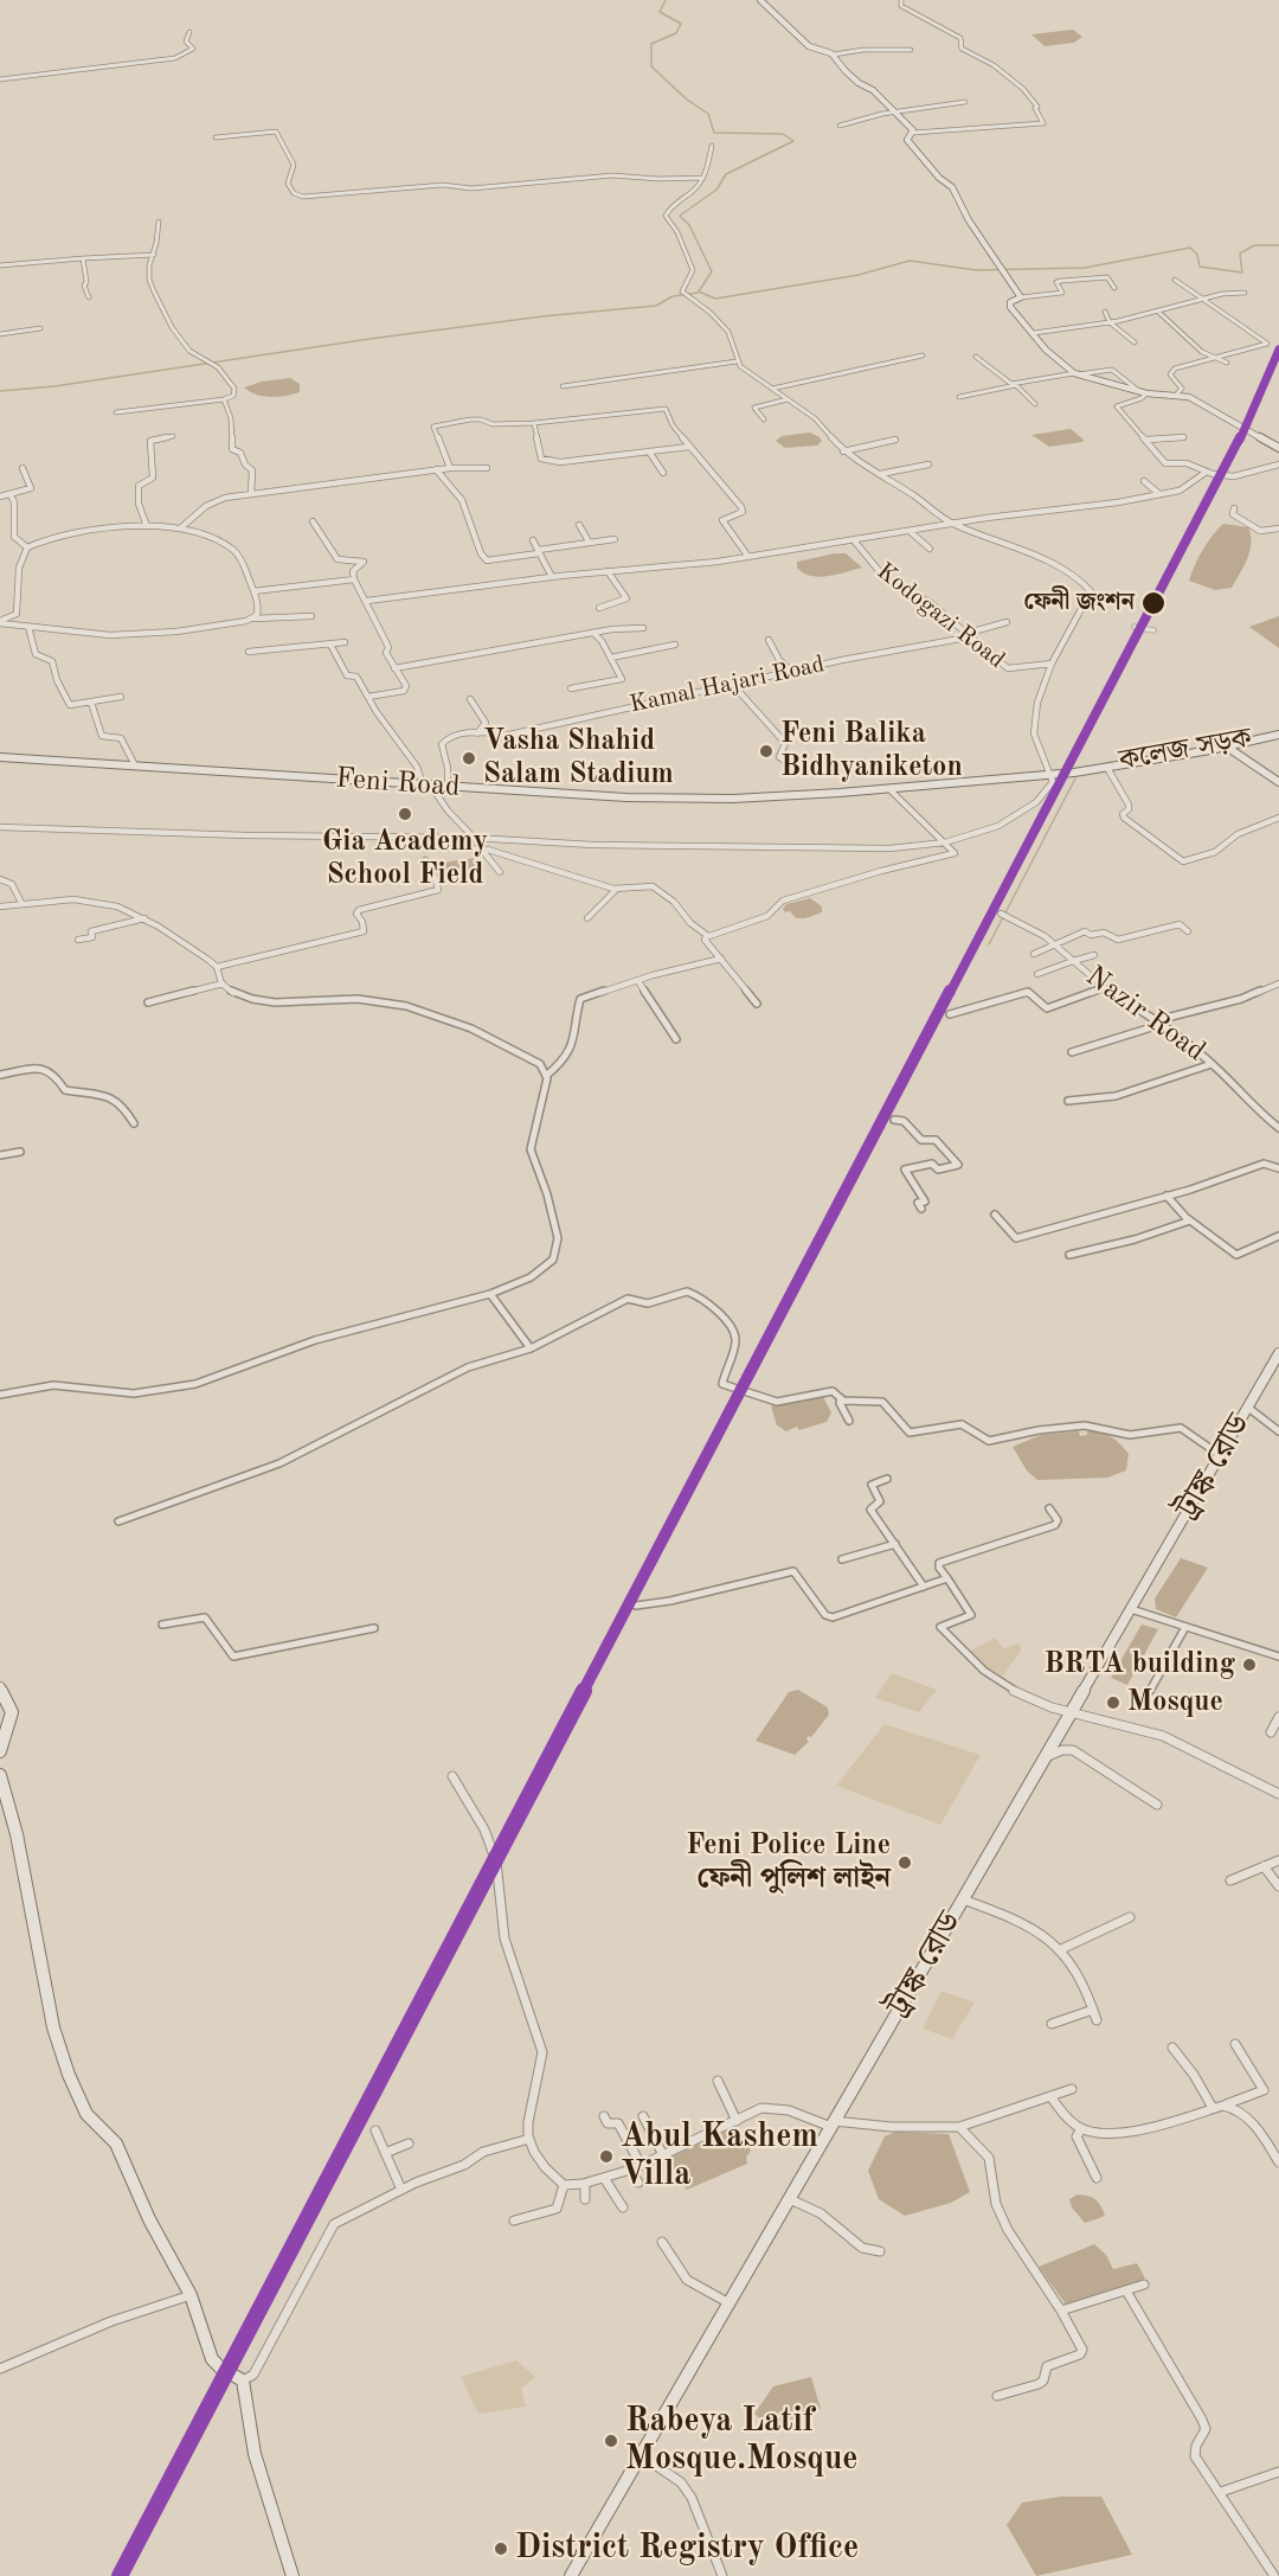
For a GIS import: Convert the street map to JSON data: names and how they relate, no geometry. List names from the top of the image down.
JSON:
{
  "streets": {
    "main road": ["কলেজ সড়ক", "Feni Road", "ট্রাঙ্ক রোড"],
    "street": ["Kodogazi Road", "Kamal Hajari Road", "Nazir Road"]
  },
  "crossings": [
    ["Kodogazi Road", "Kamal Hajari Road"],
    ["কলেজ সড়ক", "Feni Road"]
  ],
  "places": [
    "ফেনী জংশন",
    "Feni Balika Bidhyaniketon",
    "Vasha Shahid Salam Stadium",
    "Gia Academy School Field",
    "BRTA building",
    "Mosque",
    "Feni Police Line ফেনী পুলিশ লাইন",
    "Abul Kashem Villa",
    "Rabeya Latif Mosque.Mosque",
    "District Registry Office"
  ]
}
